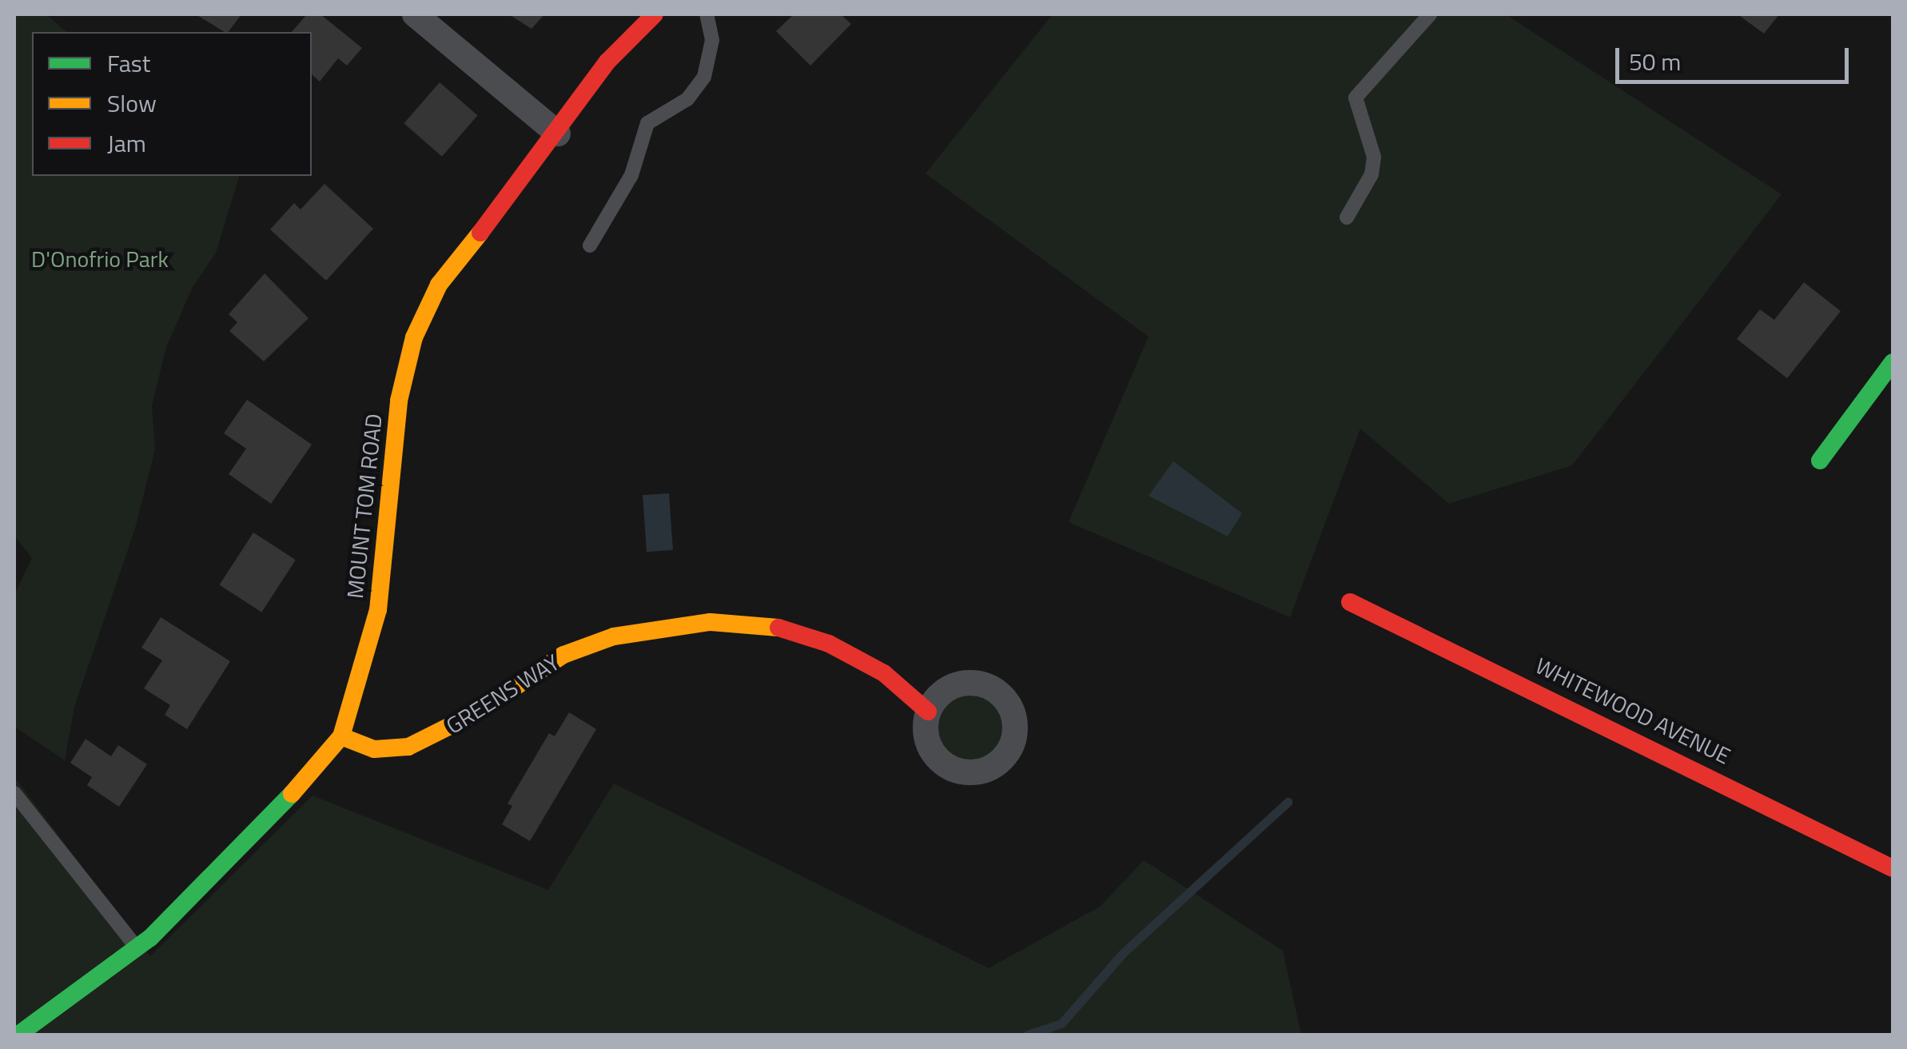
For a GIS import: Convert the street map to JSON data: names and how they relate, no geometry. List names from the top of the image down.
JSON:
{
  "streets": {
    "street": ["MOUNT TOM ROAD", "GREENS WAY", "WHITEWOOD AVENUE"]
  },
  "crossings": [
    ["MOUNT TOM ROAD", "GREENS WAY"]
  ],
  "parks": ["D'Onofrio Park"],
  "legend": ["Fast", "Slow", "Jam"],
  "scale_bar": "50 m"
}
